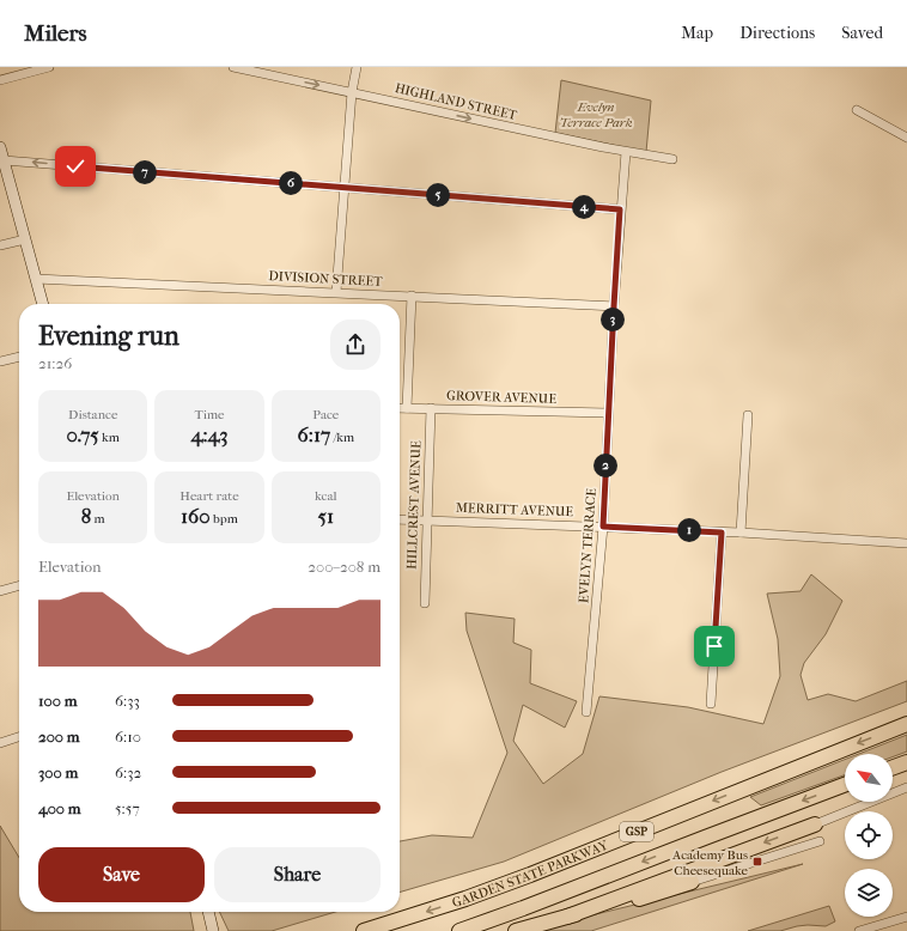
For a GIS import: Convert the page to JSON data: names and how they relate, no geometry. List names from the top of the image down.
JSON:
{
  "streets": {
    "highway": ["GSP", "GARDEN STATE PARKWAY"],
    "street": [
      "HIGHLAND STREET",
      "DIVISION STREET",
      "GROVER AVENUE",
      "HILLCREST AVENUE",
      "MERRITT AVENUE",
      "EVELYN TERRACE"
    ]
  },
  "crossings": [
    ["HIGHLAND STREET", "EVELYN TERRACE"],
    ["DIVISION STREET", "EVELYN TERRACE"],
    ["GROVER AVENUE", "HILLCREST AVENUE"],
    ["GROVER AVENUE", "EVELYN TERRACE"],
    ["HILLCREST AVENUE", "MERRITT AVENUE"],
    ["MERRITT AVENUE", "EVELYN TERRACE"]
  ],
  "parks": ["Evelyn Terrace Park"],
  "places": {
    "transit": ["Academy Bus Cheesequake"]
  },
  "north": "top left",
  "page": {
    "header": "Milers",
    "nav": ["Map", "Directions", "Saved"],
    "pins": [
      "7",
      "6",
      "5",
      "4",
      "3",
      "2",
      "1"
    ],
    "heading": ["Evening run", "21:26"],
    "stats": [
      ["Distance", "0.75 km"],
      ["Time", "4:43"],
      ["Pace", "6:17 /km"],
      ["Elevation", "8 m"],
      ["Heart rate", "160 bpm"],
      ["kcal", "51"]
    ],
    "chart": ["Elevation", "200–208 m"],
    "list": [
      {
        "name": "100 m",
        "note": "6:33"
      },
      {
        "name": "200 m",
        "note": "6:10"
      },
      {
        "name": "300 m",
        "note": "6:32"
      },
      {
        "name": "400 m",
        "note": "5:57"
      }
    ],
    "buttons": ["Save", "Share"]
  }
}
